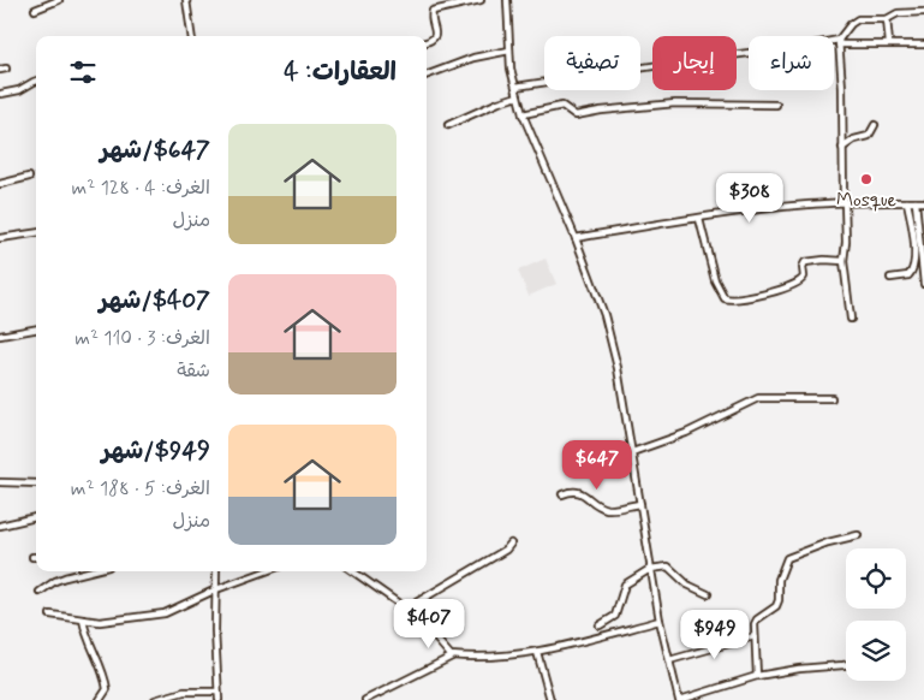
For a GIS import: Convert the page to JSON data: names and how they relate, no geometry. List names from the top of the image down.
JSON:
{
  "places": ["Mosque"],
  "page": {
    "chip": ["شراء", "إيجار", "تصفية"],
    "heading": "العقارات: 4",
    "list": [
      {
        "name": "$647/شهر",
        "note": "الغرف: 4 · 128 m² · منزل"
      },
      {
        "name": "$407/شهر",
        "note": "الغرف: 3 · 110 m² · شقة"
      },
      {
        "name": "$949/شهر",
        "note": "الغرف: 5 · 188 m² · منزل"
      }
    ],
    "price": [
      "$308",
      "$647",
      "$407",
      "$949"
    ]
  }
}
